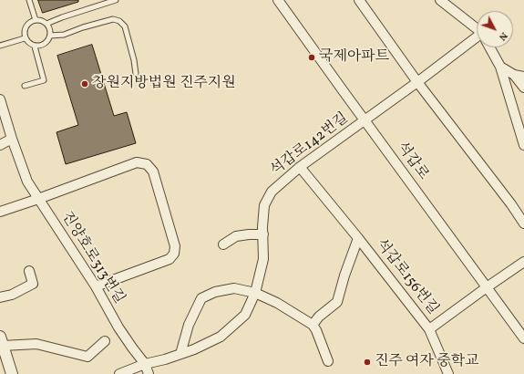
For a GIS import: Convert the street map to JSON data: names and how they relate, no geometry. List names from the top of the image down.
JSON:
{
  "streets": {
    "street": [
      "석갑로142번길",
      "석갑로",
      "진양호로313번길",
      "석갑로156번길"
    ]
  },
  "crossings": [
    ["석갑로142번길", "석갑로"],
    ["석갑로142번길", "진양호로313번길"],
    ["석갑로142번길", "석갑로156번길"],
    ["석갑로", "석갑로156번길"]
  ],
  "places": ["국제아파트", "창원지방법원 진주지원", "진주 여자 중학교"],
  "north": "bottom right"
}
